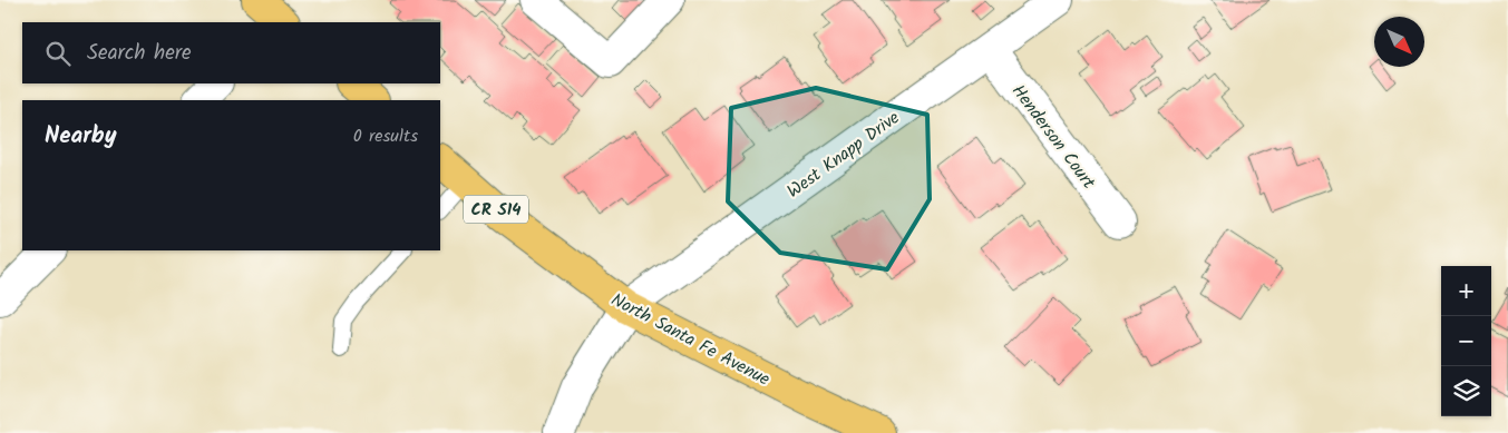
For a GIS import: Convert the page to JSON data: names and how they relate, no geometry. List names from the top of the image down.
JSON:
{
  "streets": {
    "main road": ["CR S14", "North Santa Fe Avenue"],
    "street": ["Henderson Court", "West Knapp Drive"]
  },
  "crossings": [
    ["Henderson Court", "West Knapp Drive"],
    ["West Knapp Drive", "North Santa Fe Avenue"]
  ],
  "north": "bottom right",
  "page": {
    "search": "Search here",
    "heading": ["Nearby", "0 results"],
    "map_buttons": ["+", "−"]
  }
}
